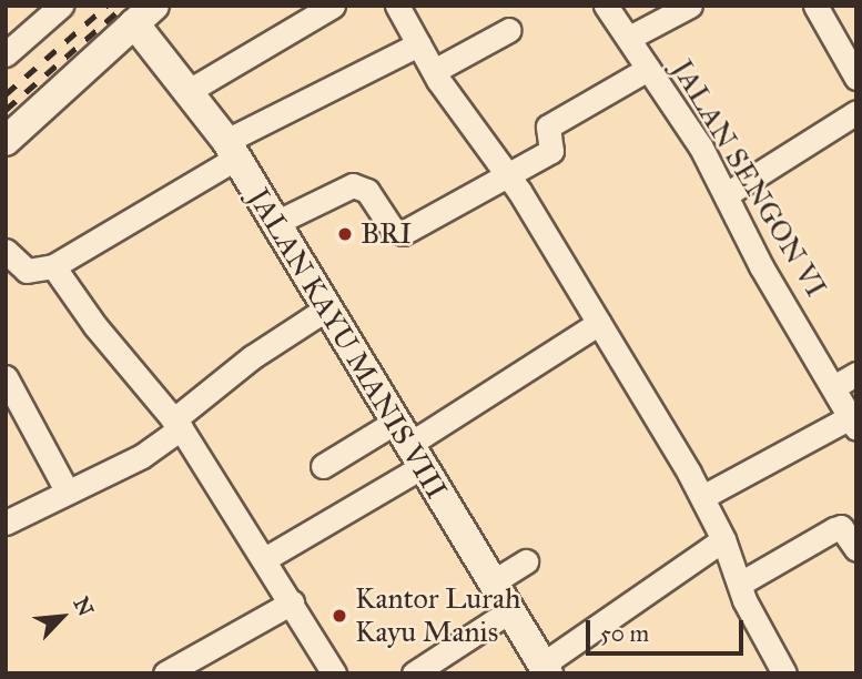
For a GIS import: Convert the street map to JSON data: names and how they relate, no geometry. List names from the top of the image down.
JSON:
{
  "streets": {
    "street": ["JALAN SENGON VI", "JALAN KAYU MANIS VIII"]
  },
  "places": ["BRI", "Kantor Lurah Kayu Manis"],
  "scale_bar": "50 m",
  "north": "top right"
}
